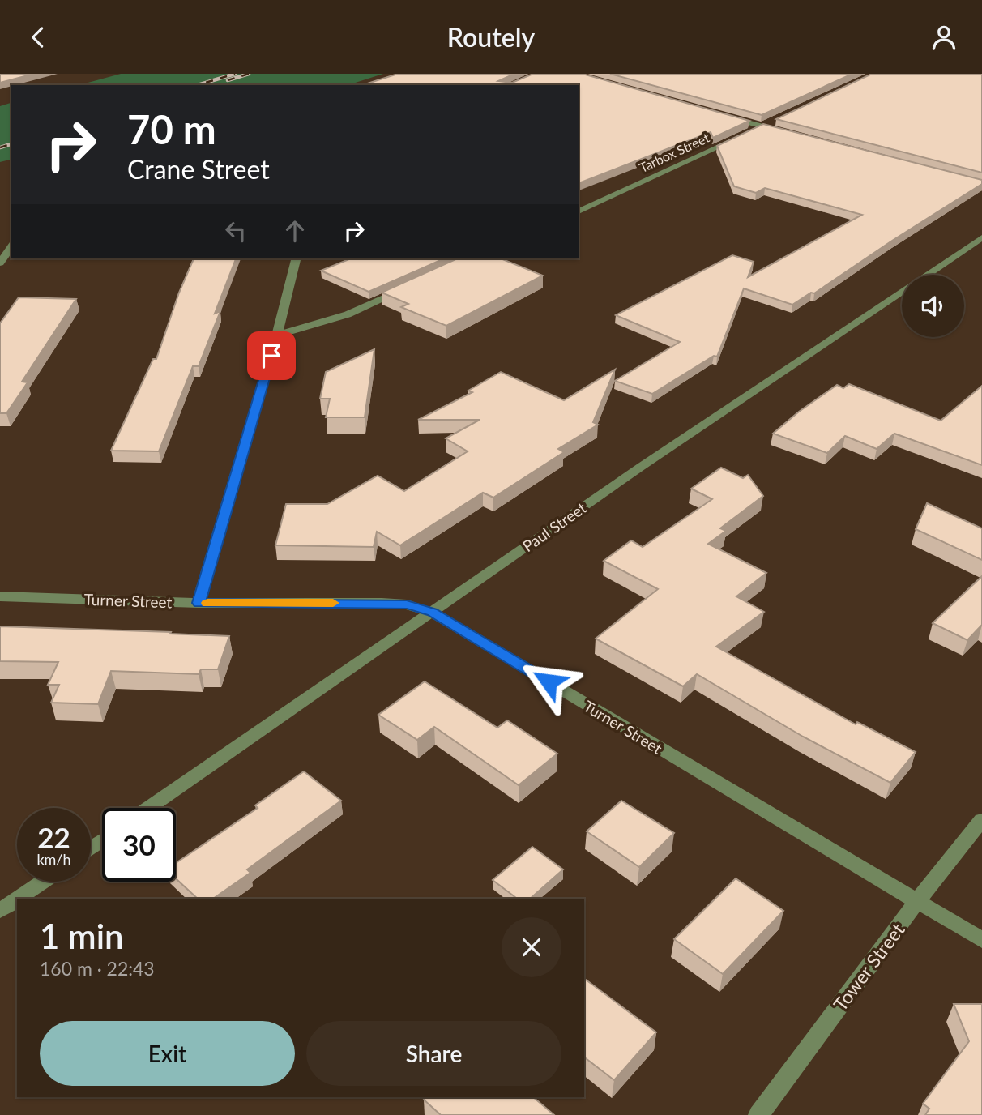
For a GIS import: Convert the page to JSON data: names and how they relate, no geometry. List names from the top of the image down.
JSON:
{
  "streets": {
    "street": [
      "Tarbox Street",
      "Paul Street",
      "Turner Street",
      "Tower Street"
    ]
  },
  "crossings": [
    ["Paul Street", "Turner Street"],
    ["Turner Street", "Tower Street"]
  ],
  "page": {
    "header": "Routely",
    "turn": ["70 m", "Crane Street"],
    "speed": "22 km/h",
    "limit": "30",
    "heading": ["1 min", "160 m · 22:43"],
    "buttons": ["Exit", "Share"]
  }
}
